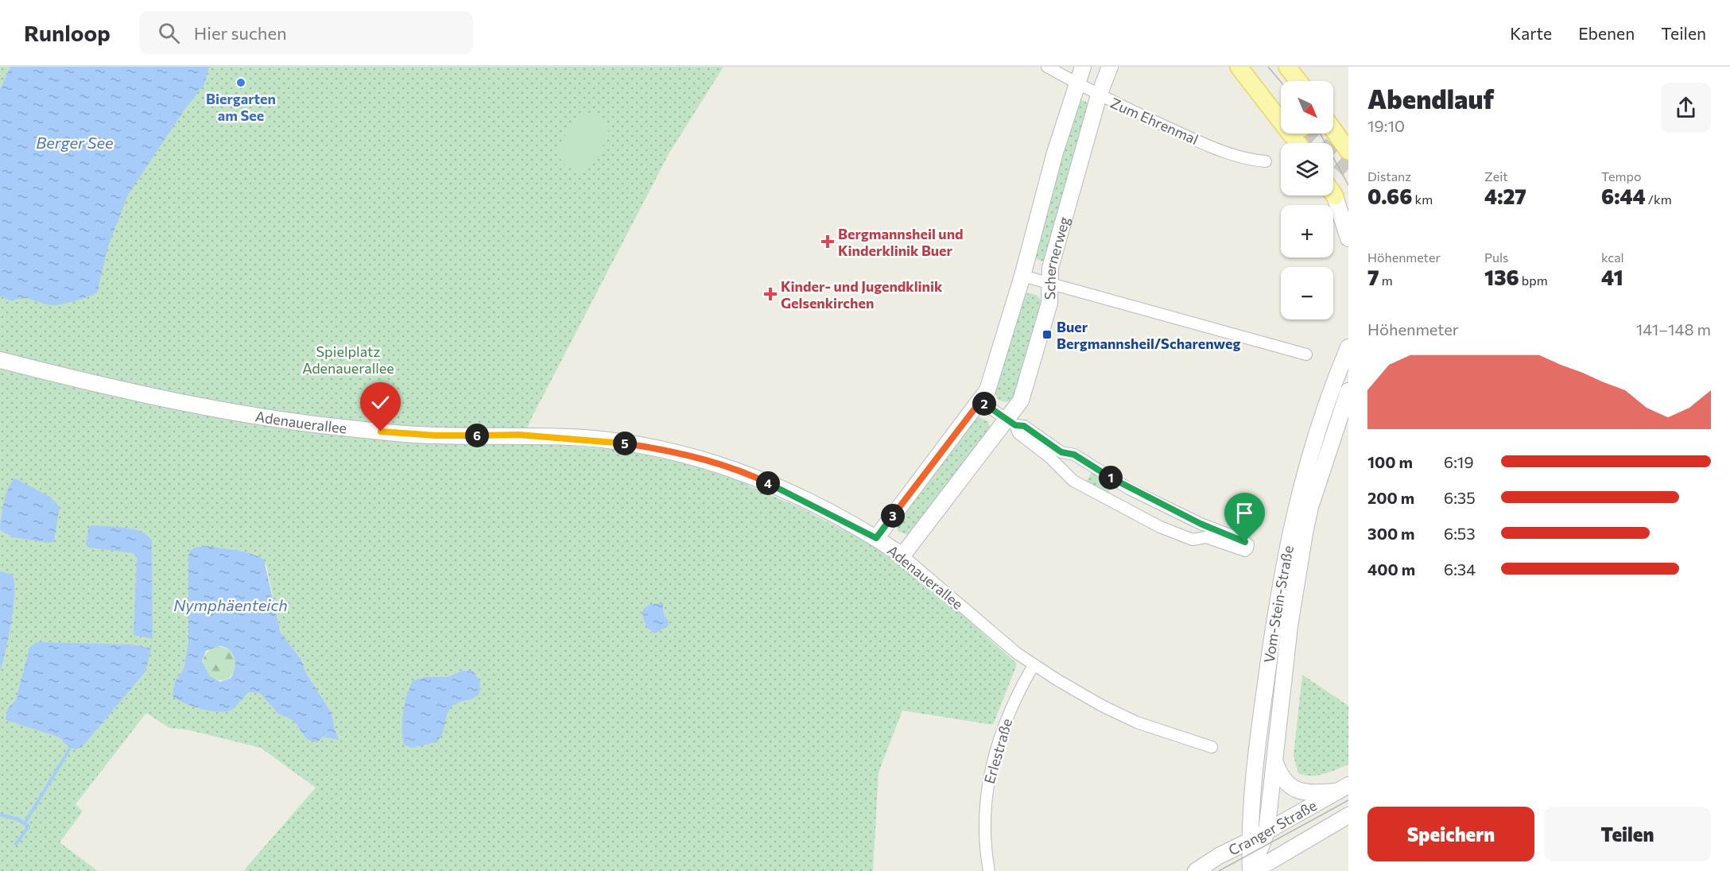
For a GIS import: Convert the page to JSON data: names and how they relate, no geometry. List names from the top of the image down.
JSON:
{
  "streets": {
    "street": [
      "Zum Ehrenmal",
      "Schernerweg",
      "Adenauerallee",
      "Vom-Stein-Straße",
      "Erlestraße",
      "Cranger Straße"
    ]
  },
  "crossings": [
    ["Zum Ehrenmal", "Schernerweg"],
    ["Schernerweg", "Adenauerallee"],
    ["Adenauerallee", "Erlestraße"],
    ["Vom-Stein-Straße", "Cranger Straße"]
  ],
  "water": ["Berger See", "Nymphäenteich"],
  "parks": ["Spielplatz Adenauerallee"],
  "places": {
    "other": ["Biergarten am See"],
    "health": ["Bergmannsheil und Kinderklinik Buer", "Kinder- und Jugendklinik Gelsenkirchen"],
    "transit": ["Buer Bergmannsheil/Scharenweg"]
  },
  "north": "bottom right",
  "page": {
    "header": "Runloop",
    "search": "Hier suchen",
    "nav": ["Karte", "Ebenen", "Teilen"],
    "heading": ["Abendlauf", "19:10"],
    "map_buttons": ["+", "−"],
    "stats": [
      ["Distanz", "0.66 km"],
      ["Zeit", "4:27"],
      ["Tempo", "6:44 /km"],
      ["Höhenmeter", "7 m"],
      ["Puls", "136 bpm"],
      ["kcal", "41"]
    ],
    "chart": ["Höhenmeter", "141–148 m"],
    "pins": [
      "2",
      "6",
      "5",
      "1",
      "4",
      "3"
    ],
    "list": [
      {
        "name": "100 m",
        "note": "6:19"
      },
      {
        "name": "200 m",
        "note": "6:35"
      },
      {
        "name": "300 m",
        "note": "6:53"
      },
      {
        "name": "400 m",
        "note": "6:34"
      }
    ],
    "buttons": ["Speichern", "Teilen"]
  }
}
